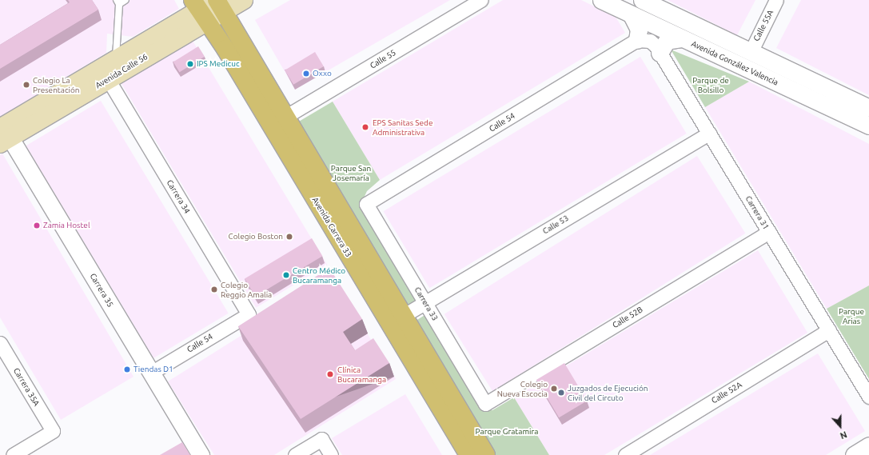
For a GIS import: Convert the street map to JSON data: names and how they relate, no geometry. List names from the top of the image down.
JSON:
{
  "streets": {
    "main road": ["Avenida Calle 56", "Avenida Carrera 33"],
    "street": [
      "Calle 55A",
      "Calle 55",
      "Avenida González Valencia",
      "Calle 54",
      "Carrera 34",
      "Carrera 31",
      "Calle 53",
      "Carrera 35",
      "Carrera 33",
      "Calle 52B",
      "Carrera 35A",
      "Calle 52A"
    ]
  },
  "crossings": [
    ["Calle 55", "Avenida Carrera 33"],
    ["Avenida Calle 56", "Carrera 34"],
    ["Avenida Calle 56", "Avenida Carrera 33"],
    ["Avenida Calle 56", "Carrera 35"],
    ["Calle 54", "Carrera 34"],
    ["Calle 54", "Carrera 31"],
    ["Calle 54", "Carrera 35"],
    ["Calle 54", "Carrera 33"],
    ["Carrera 31", "Calle 53"],
    ["Carrera 31", "Calle 52B"],
    ["Carrera 31", "Calle 52A"],
    ["Calle 53", "Avenida Carrera 33"],
    ["Calle 53", "Carrera 33"],
    ["Carrera 33", "Calle 52B"]
  ],
  "parks": [
    "Parque de Bolsillo",
    "Parque San Josemaría",
    "Parque Arias",
    "Parque Gratamira"
  ],
  "places": [
    "IPS Medicuc",
    "Oxxo",
    "Colegio La Presentación",
    "EPS Sanitas Sede Administrativa",
    "Zamia Hostel",
    "Colegio Boston",
    "Centro Médico Bucaramanga",
    "Colegio Reggio Amalia",
    "Tiendas D1",
    "Clínica Bucaramanga",
    "Colegio Nueva Escocia",
    "Juzgados de Ejecución Civil del Circuto"
  ],
  "north": "bottom"
}
